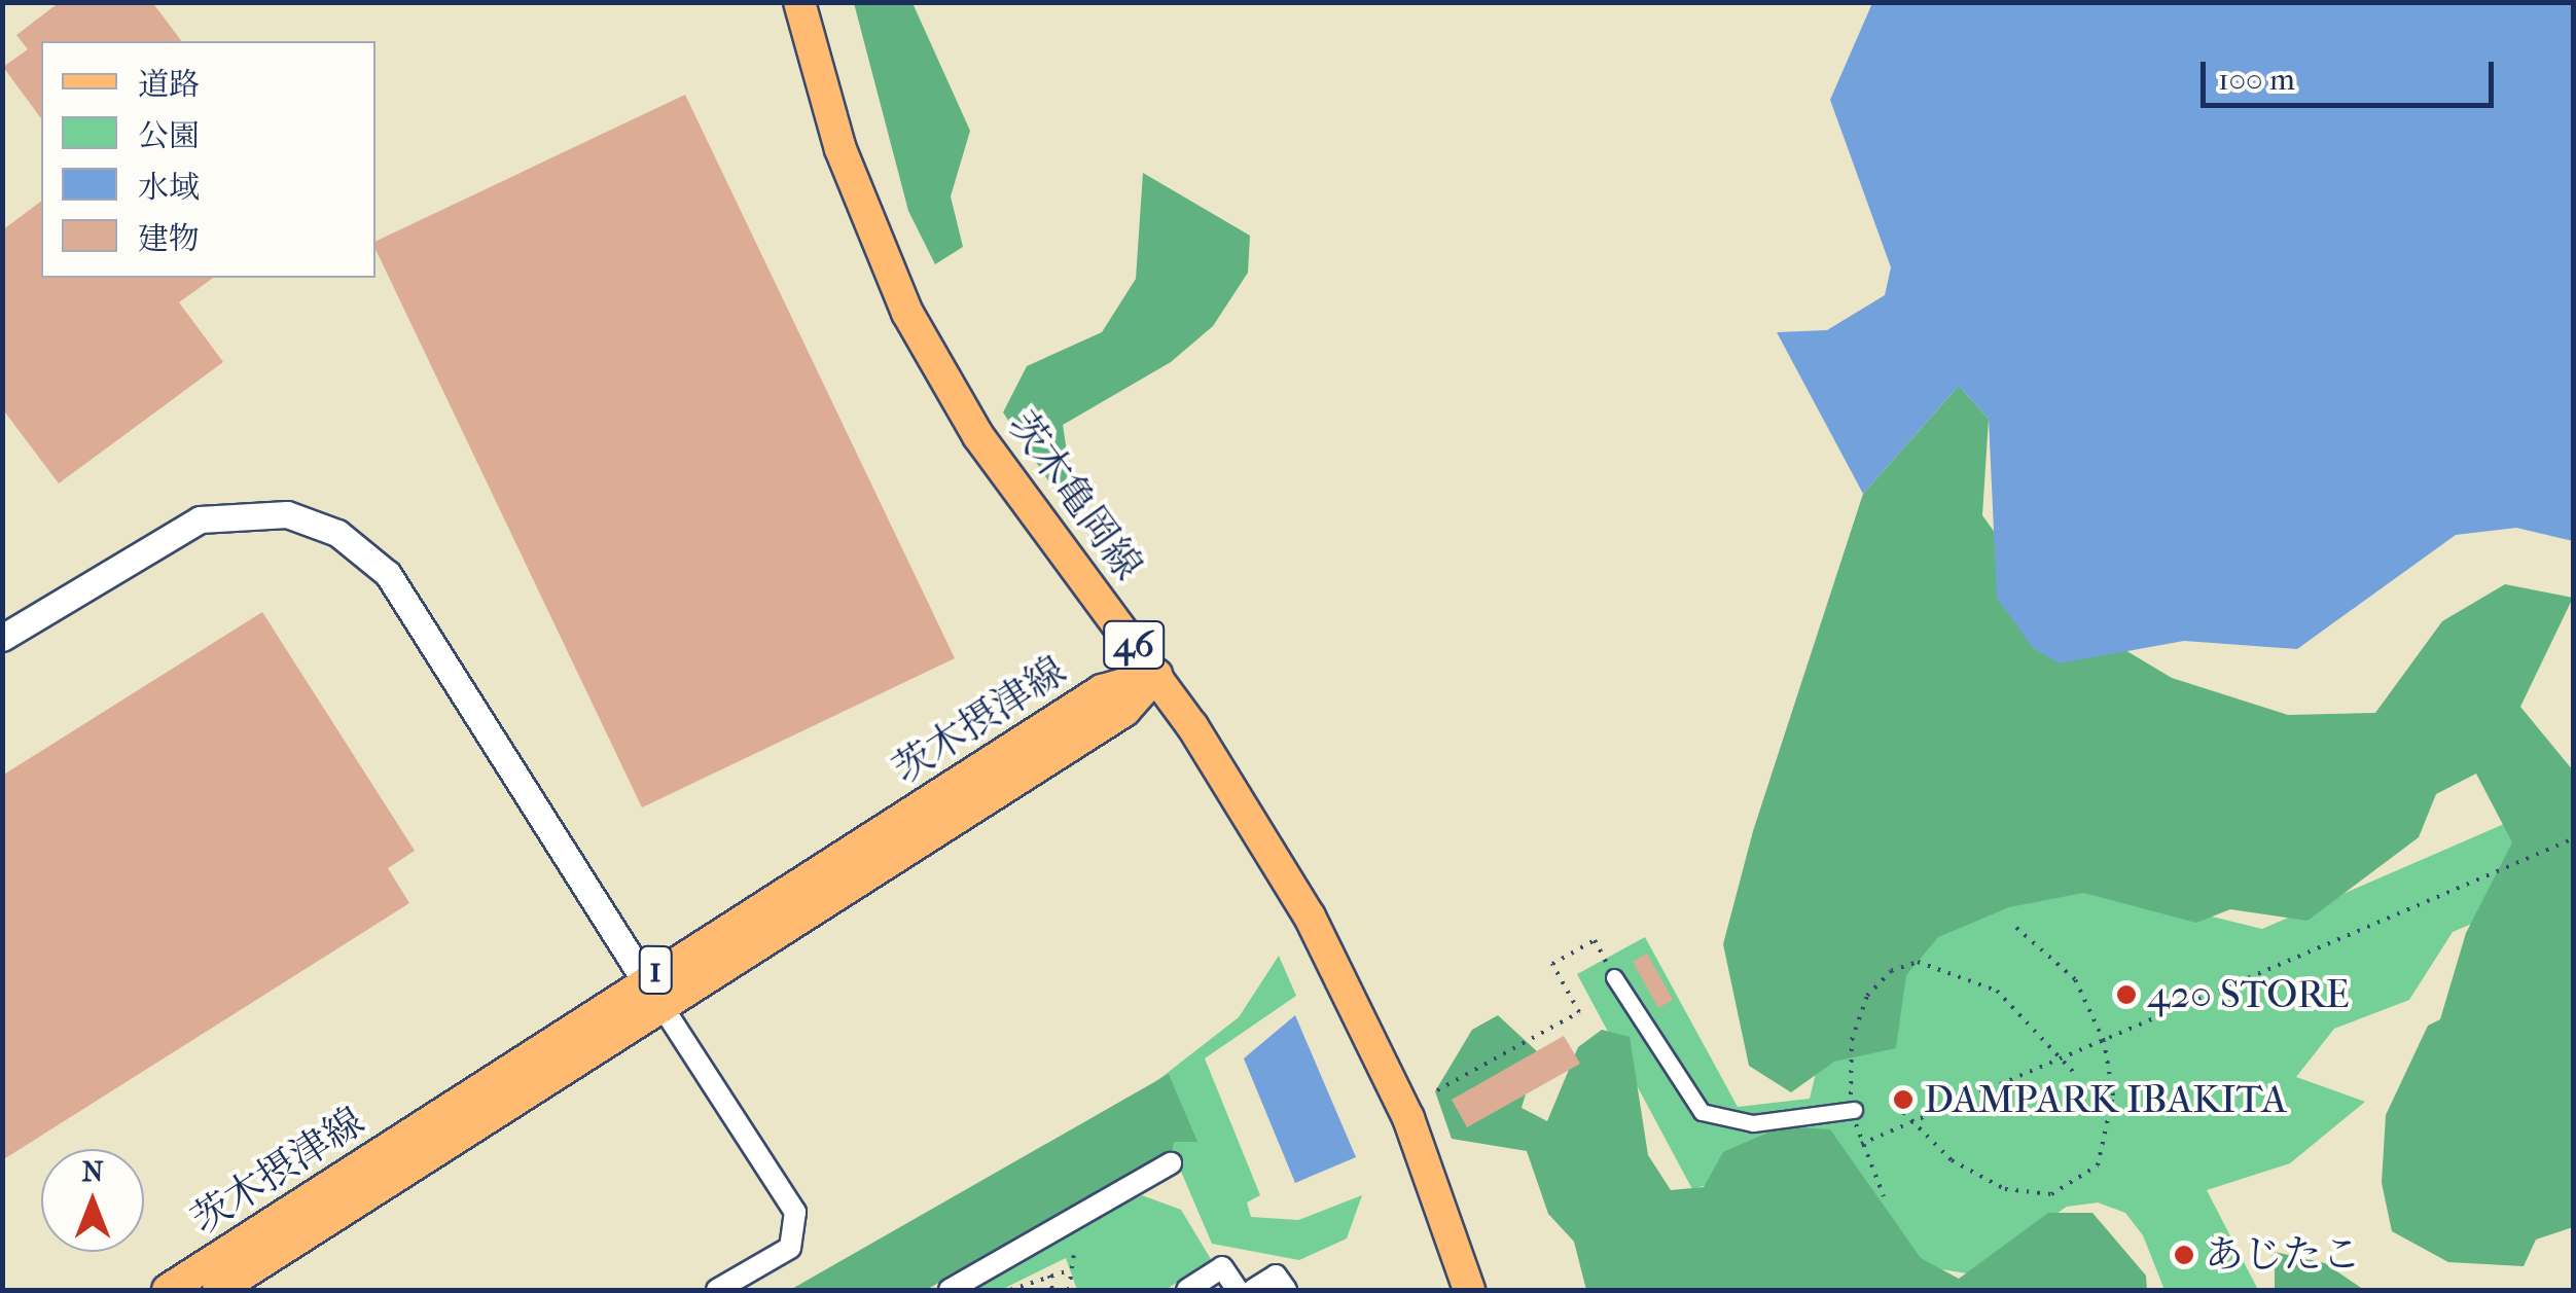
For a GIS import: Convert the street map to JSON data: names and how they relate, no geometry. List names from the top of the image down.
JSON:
{
  "streets": {
    "main road": [
      "茨木亀岡線",
      "46",
      "茨木摂津線",
      "1"
    ]
  },
  "crossings": [
    ["茨木亀岡線", "茨木摂津線"]
  ],
  "places": ["420 STORE", "DAMPARK IBAKITA", "あじたこ"],
  "legend": [
    "道路",
    "公園",
    "水域",
    "建物"
  ],
  "scale_bar": "100 m",
  "north": "top"
}
